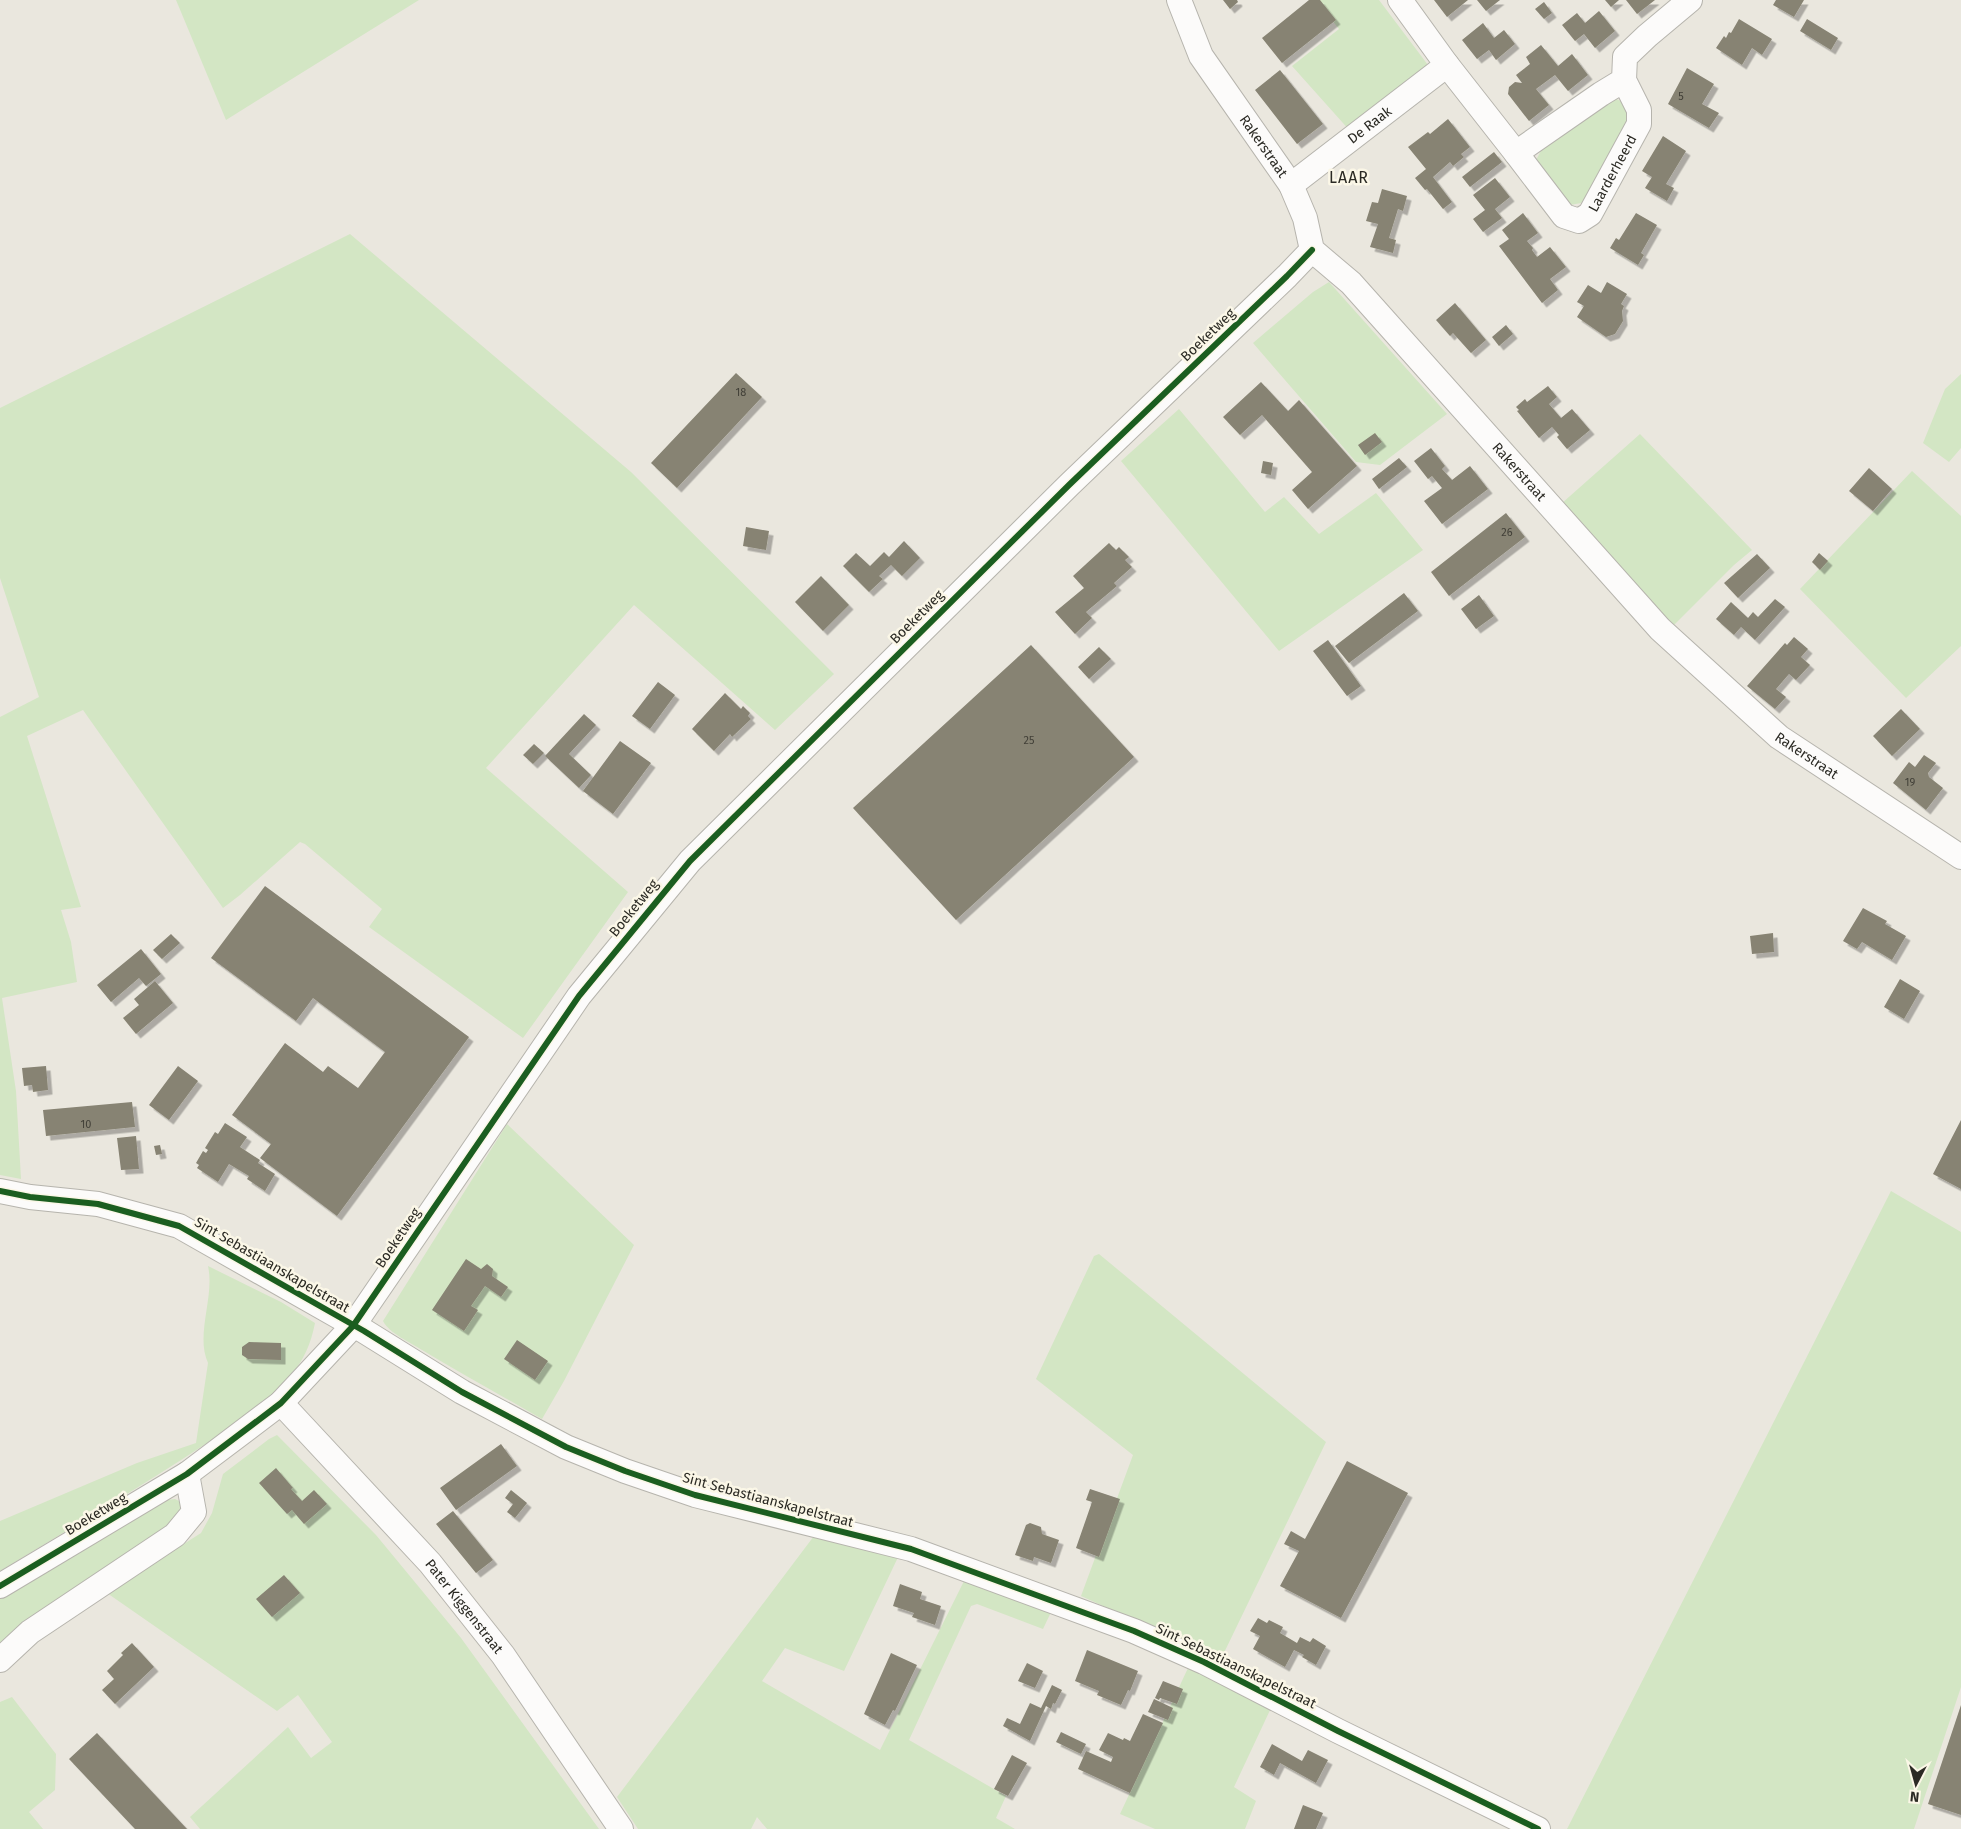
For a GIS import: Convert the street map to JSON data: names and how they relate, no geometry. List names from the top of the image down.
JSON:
{
  "streets": {
    "street": [
      "De Raak",
      "Rakerstraat",
      "Laarderheerd",
      "Boeketweg",
      "Sint Sebastiaanskapelstraat",
      "Pater Kiggenstraat"
    ]
  },
  "crossings": [
    ["De Raak", "Rakerstraat"],
    ["Rakerstraat", "Boeketweg"],
    ["Boeketweg", "Sint Sebastiaanskapelstraat"],
    ["Boeketweg", "Pater Kiggenstraat"]
  ],
  "districts": ["LAAR"],
  "house_numbers": [
    "5",
    "18",
    "26",
    "25",
    "19",
    "10"
  ],
  "north": "bottom"
}
